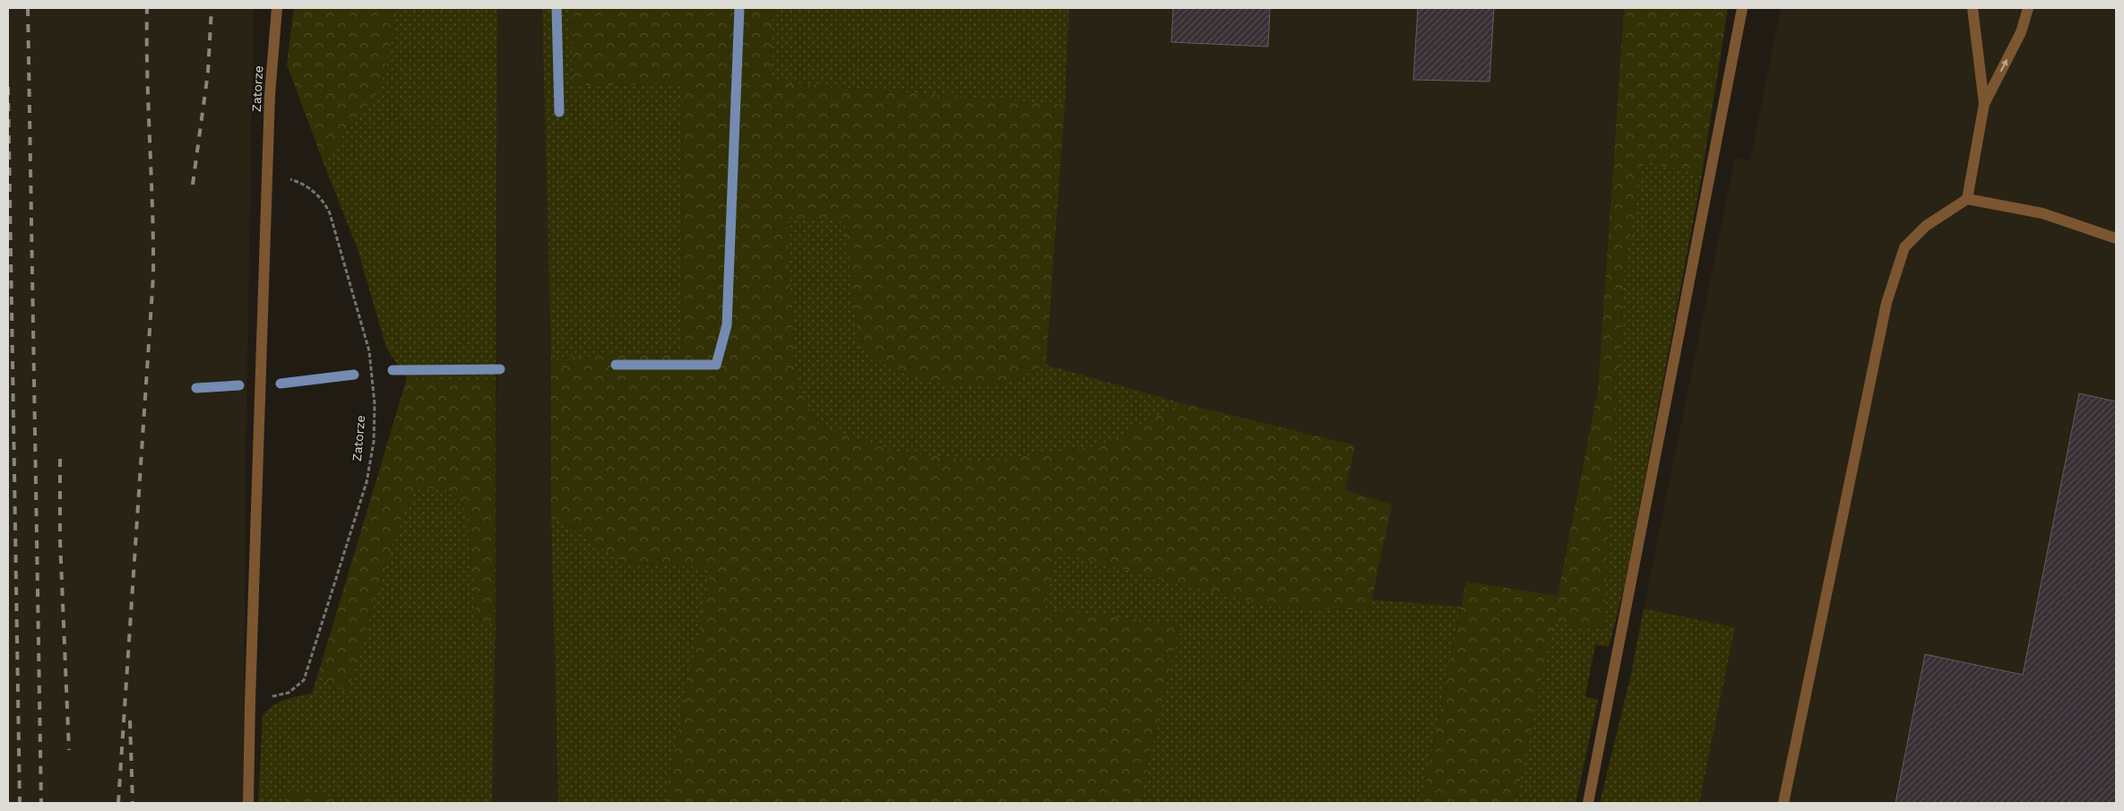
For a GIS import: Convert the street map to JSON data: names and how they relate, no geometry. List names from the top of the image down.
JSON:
{
  "streets": {
    "lane": ["Zatorze"]
  }
}
